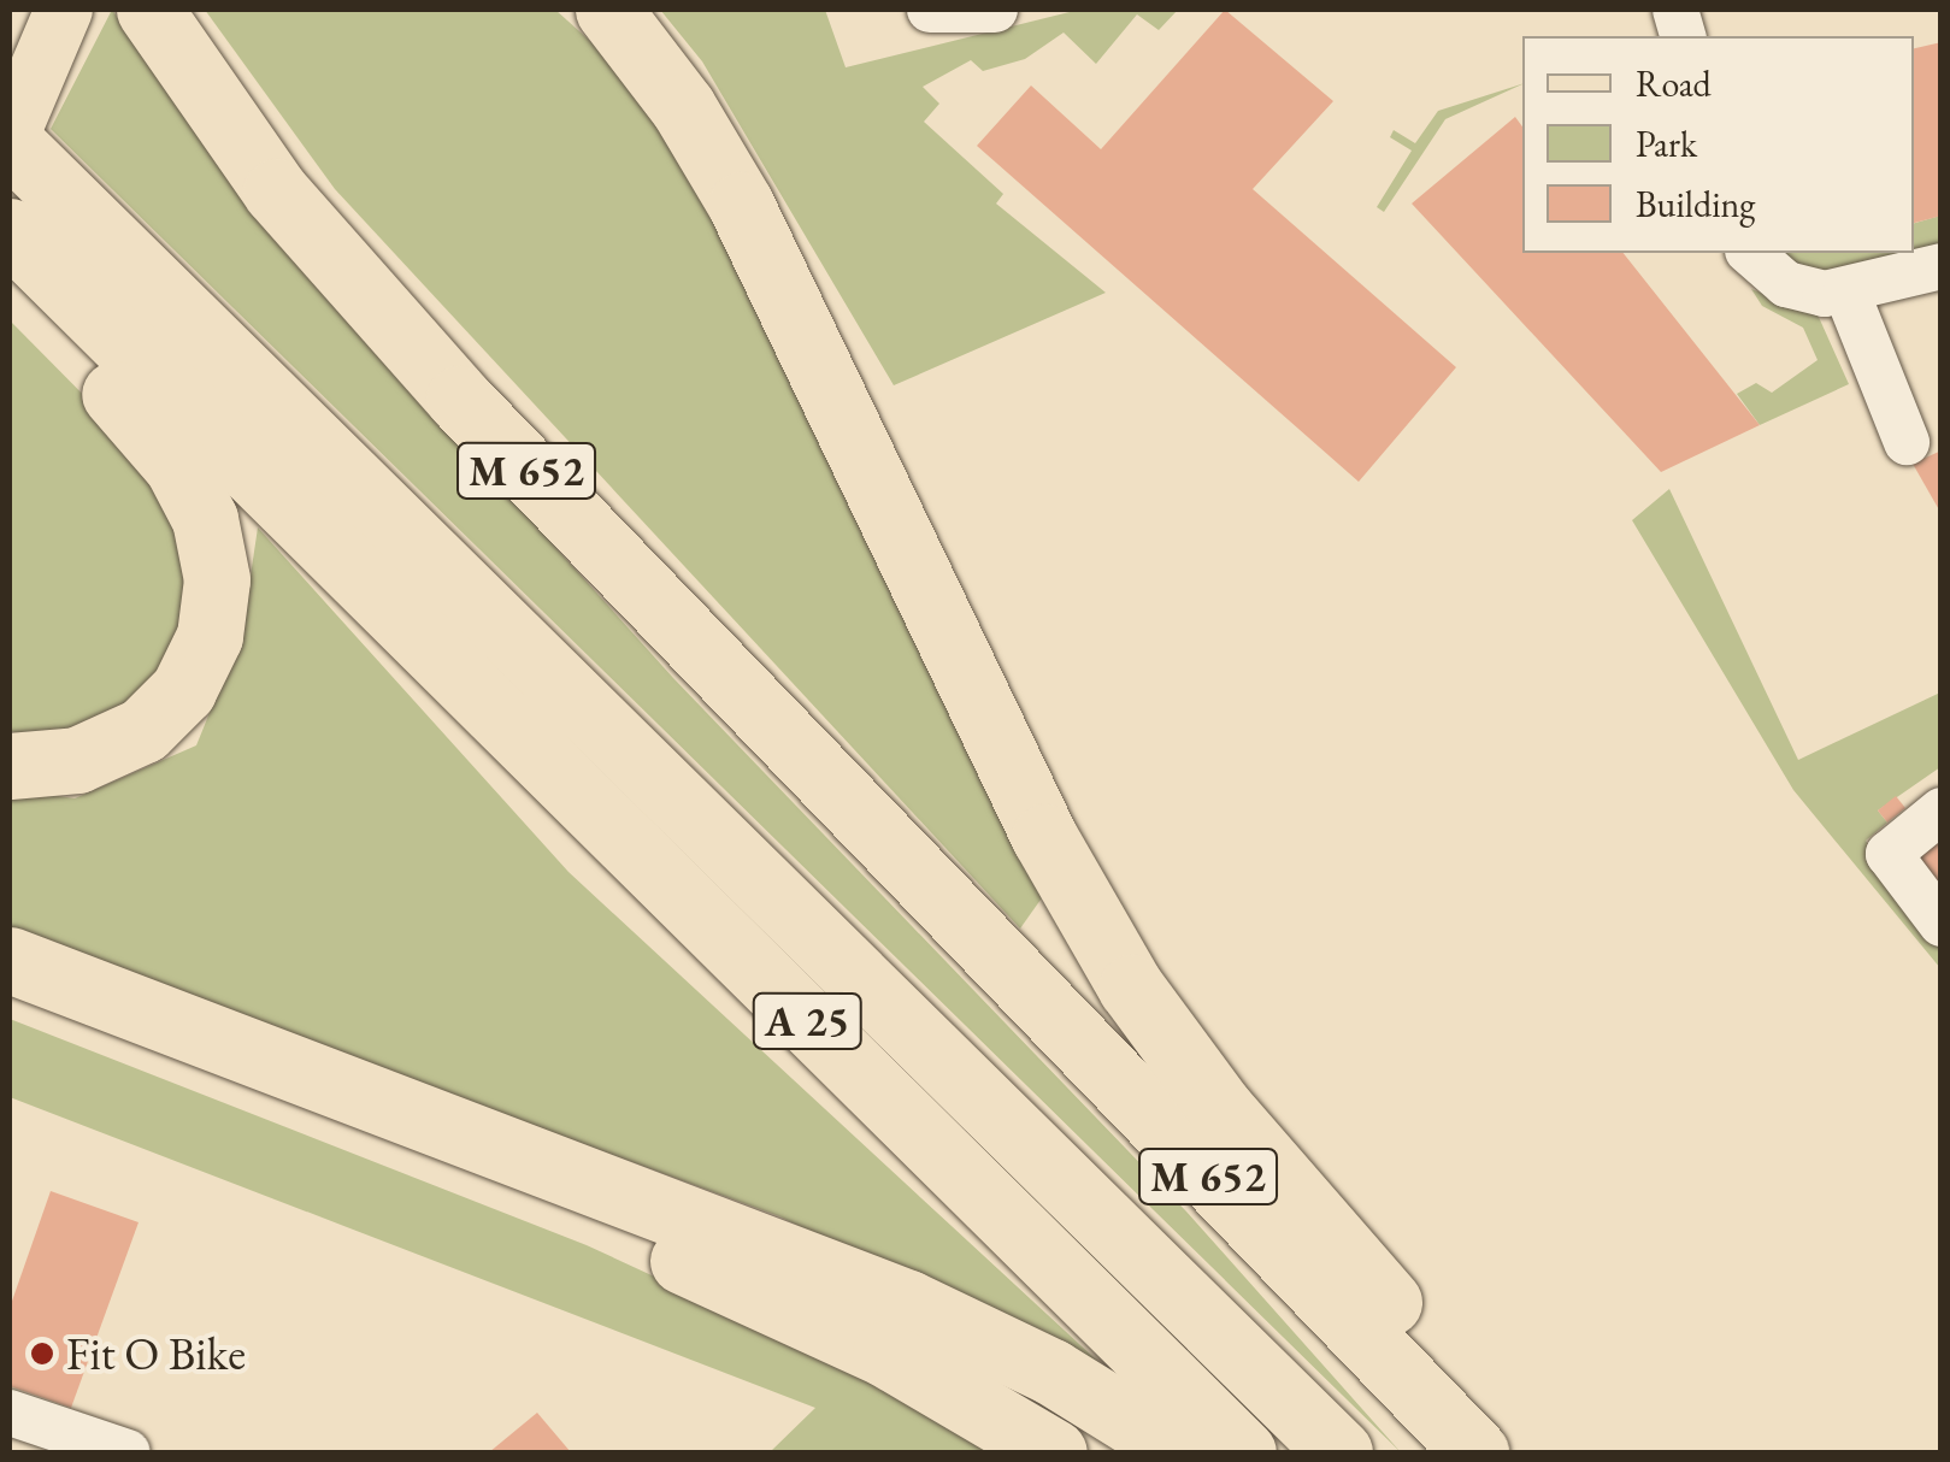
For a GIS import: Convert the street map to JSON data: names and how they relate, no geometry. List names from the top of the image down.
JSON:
{
  "streets": {
    "highway": ["M 652", "A 25"]
  },
  "places": ["Fit O Bike"],
  "legend": ["Road", "Park", "Building"]
}
